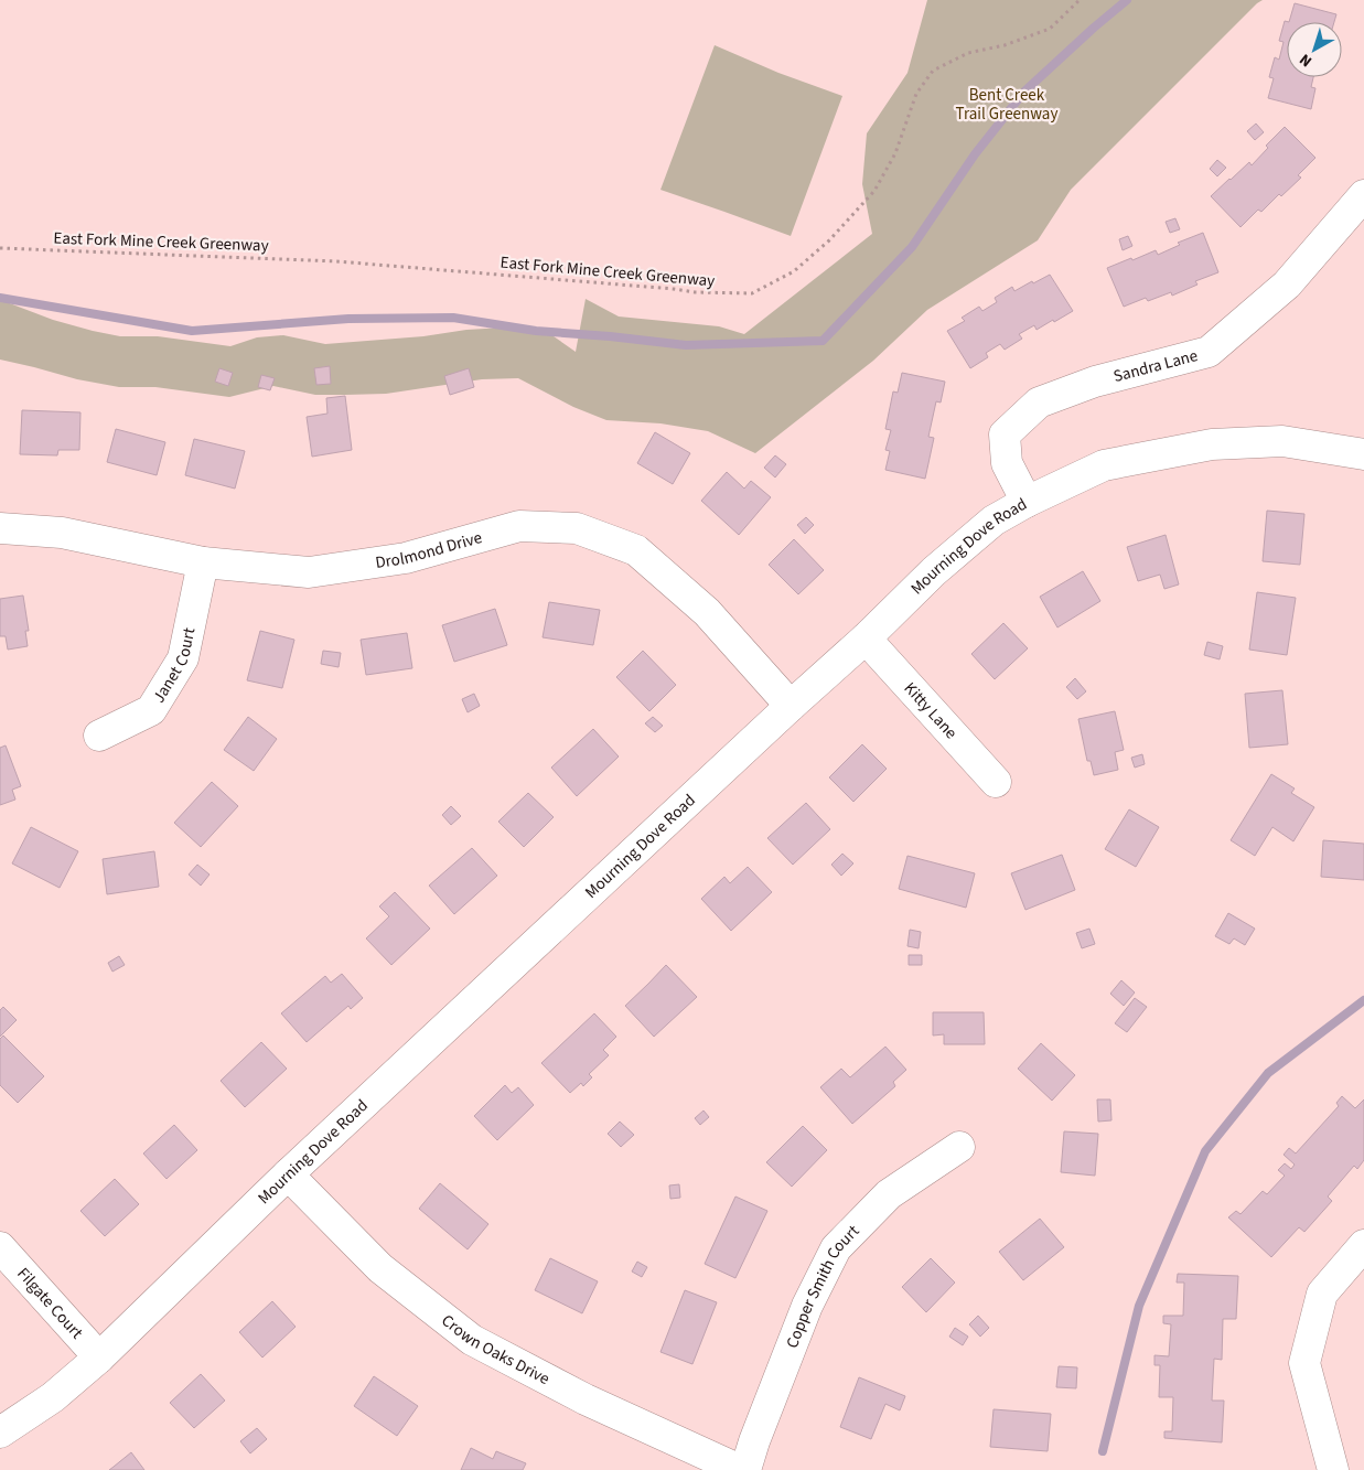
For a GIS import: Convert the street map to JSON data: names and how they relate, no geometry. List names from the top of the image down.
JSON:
{
  "streets": {
    "street": [
      "Sandra Lane",
      "Mourning Dove Road",
      "Drolmond Drive",
      "Janet Court",
      "Kitty Lane",
      "Copper Smith Court",
      "Filgate Court",
      "Crown Oaks Drive"
    ],
    "path": ["East Fork Mine Creek Greenway"]
  },
  "crossings": [
    ["Sandra Lane", "Mourning Dove Road"],
    ["Mourning Dove Road", "Drolmond Drive"],
    ["Mourning Dove Road", "Kitty Lane"],
    ["Mourning Dove Road", "Filgate Court"],
    ["Mourning Dove Road", "Crown Oaks Drive"],
    ["Drolmond Drive", "Janet Court"]
  ],
  "parks": ["Bent Creek Trail Greenway"],
  "north": "bottom left"
}
